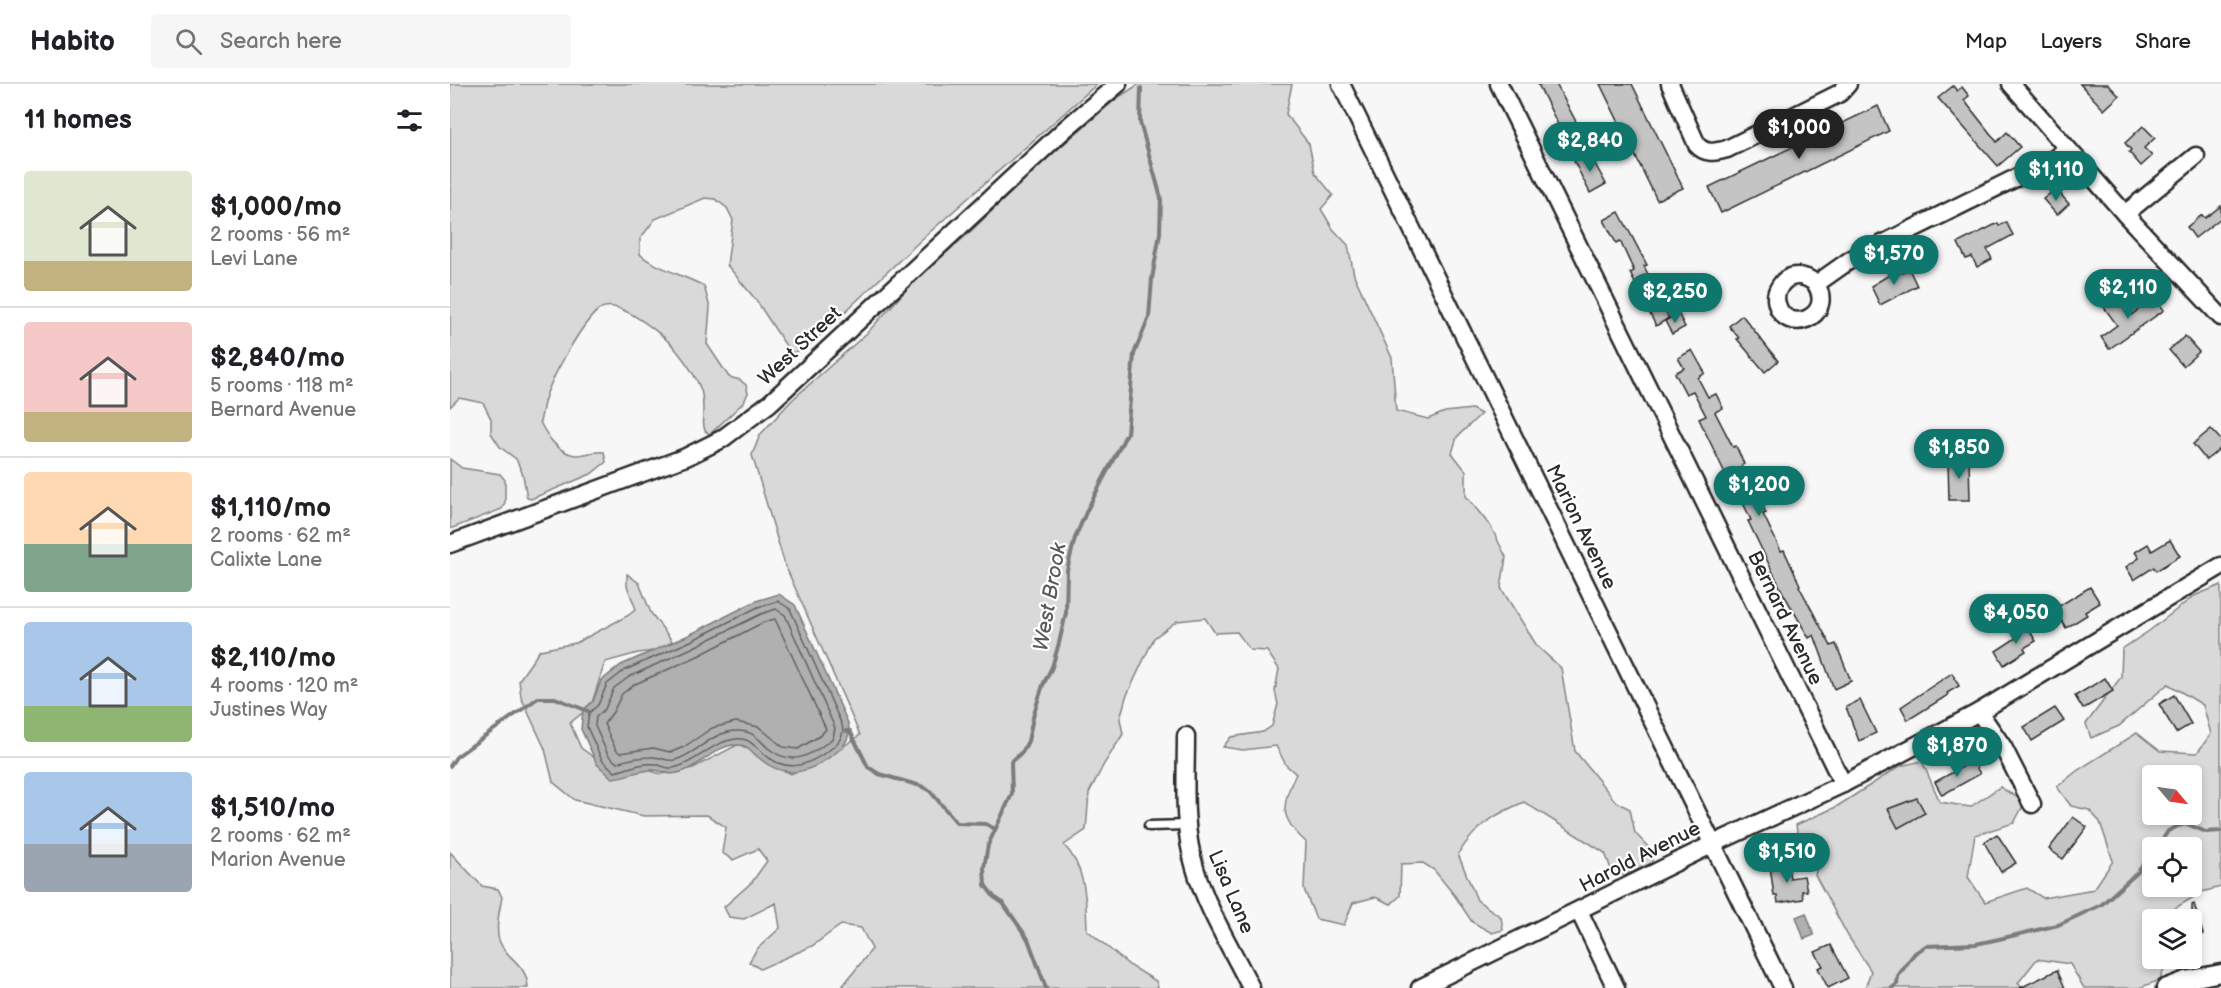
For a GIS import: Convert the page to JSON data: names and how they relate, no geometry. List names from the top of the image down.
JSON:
{
  "streets": {
    "street": [
      "West Street",
      "Marion Avenue",
      "Bernard Avenue",
      "Harold Avenue",
      "Lisa Lane"
    ]
  },
  "crossings": [
    ["Marion Avenue", "Harold Avenue"],
    ["Bernard Avenue", "Harold Avenue"]
  ],
  "water": ["West Brook"],
  "north": "bottom right",
  "page": {
    "header": "Habito",
    "search": "Search here",
    "nav": ["Map", "Layers", "Share"],
    "heading": "11 homes",
    "price": [
      "$1,000",
      "$2,840",
      "$1,110",
      "$1,570",
      "$2,110",
      "$2,250",
      "$1,850",
      "$1,200",
      "$4,050",
      "$1,870",
      "$1,510"
    ],
    "list": [
      {
        "name": "$1,000/mo",
        "note": "2 rooms · 56 m² · Levi Lane"
      },
      {
        "name": "$2,840/mo",
        "note": "5 rooms · 118 m² · Bernard Avenue"
      },
      {
        "name": "$1,110/mo",
        "note": "2 rooms · 62 m² · Calixte Lane"
      },
      {
        "name": "$2,110/mo",
        "note": "4 rooms · 120 m² · Justines Way"
      },
      {
        "name": "$1,510/mo",
        "note": "2 rooms · 62 m² · Marion Avenue"
      }
    ]
  }
}
